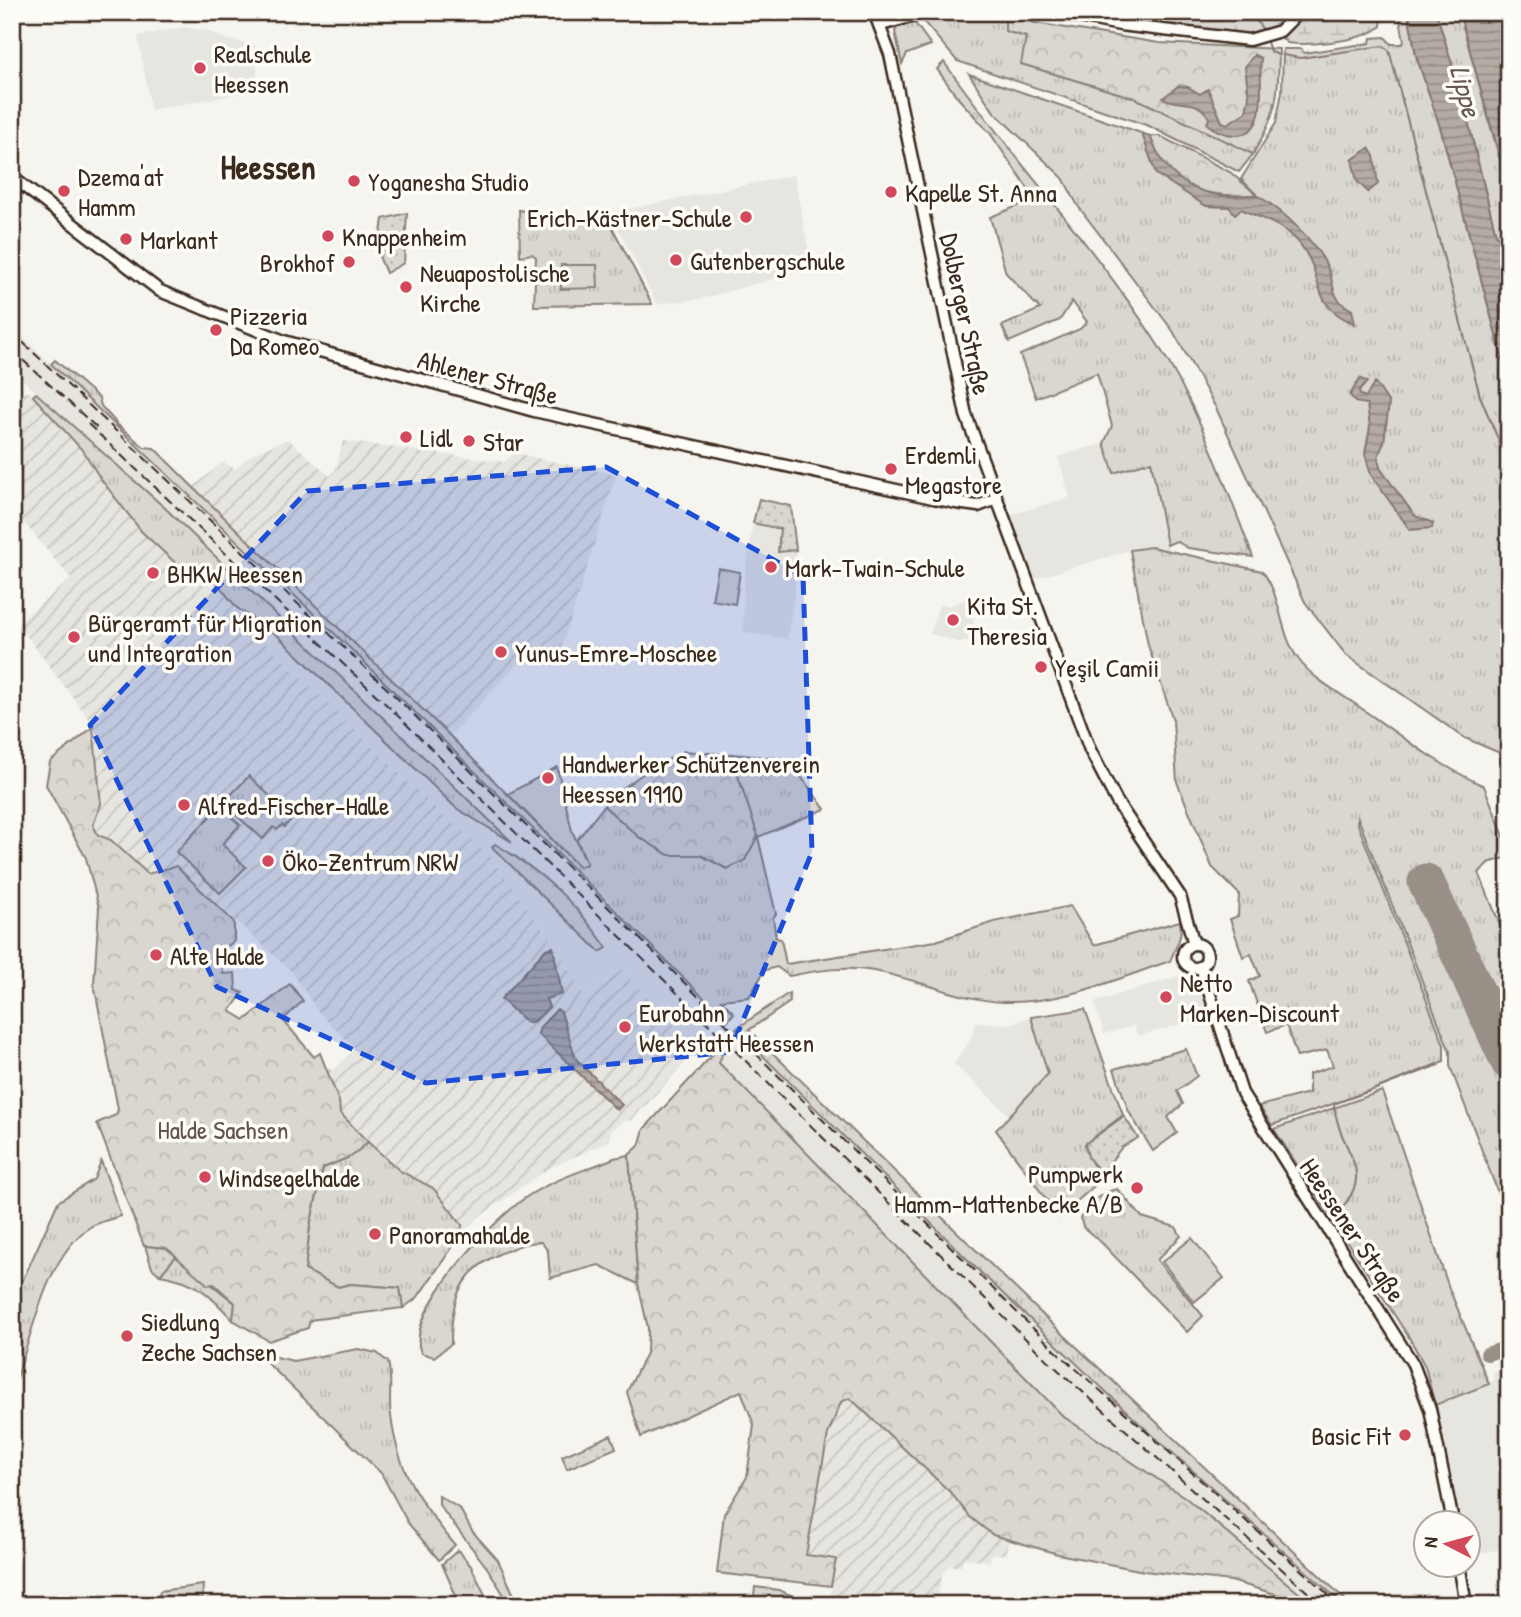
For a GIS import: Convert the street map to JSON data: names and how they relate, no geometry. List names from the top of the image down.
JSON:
{
  "streets": {
    "main road": ["Dolberger Straße", "Ahlener Straße", "Heessener Straße"]
  },
  "crossings": [
    ["Dolberger Straße", "Ahlener Straße"],
    ["Dolberger Straße", "Heessener Straße"],
    ["Ahlener Straße", "Heessener Straße"]
  ],
  "districts": ["Heessen"],
  "water": ["Lippe"],
  "parks": ["Halde Sachsen"],
  "places": [
    "Realschule Heessen",
    "Yoganesha Studio",
    "Dzema'at Hamm",
    "Kapelle St. Anna",
    "Erich-Kästner-Schule",
    "Knappenheim",
    "Markant",
    "Gutenbergschule",
    "Brokhof",
    "Neuapostolische Kirche",
    "Pizzeria Da Romeo",
    "Lidl",
    "Star",
    "Erdemli Megastore",
    "Mark-Twain-Schule",
    "BHKW Heessen",
    "Kita St. Theresia",
    "Bürgeramt für Migration und Integration",
    "Yunus-Emre-Moschee",
    "Yeşil Camii",
    "Handwerker Schützenverein Heessen 1910",
    "Alfred-Fischer-Halle",
    "Öko-Zentrum NRW",
    "Alte Halde",
    "Netto Marken-Discount",
    "Eurobahn Werkstatt Heessen",
    "Windsegelhalde",
    "Pumpwerk Hamm-Mattenbecke A/B",
    "Panoramahalde",
    "Siedlung Zeche Sachsen",
    "Basic Fit"
  ],
  "north": "left"
}
